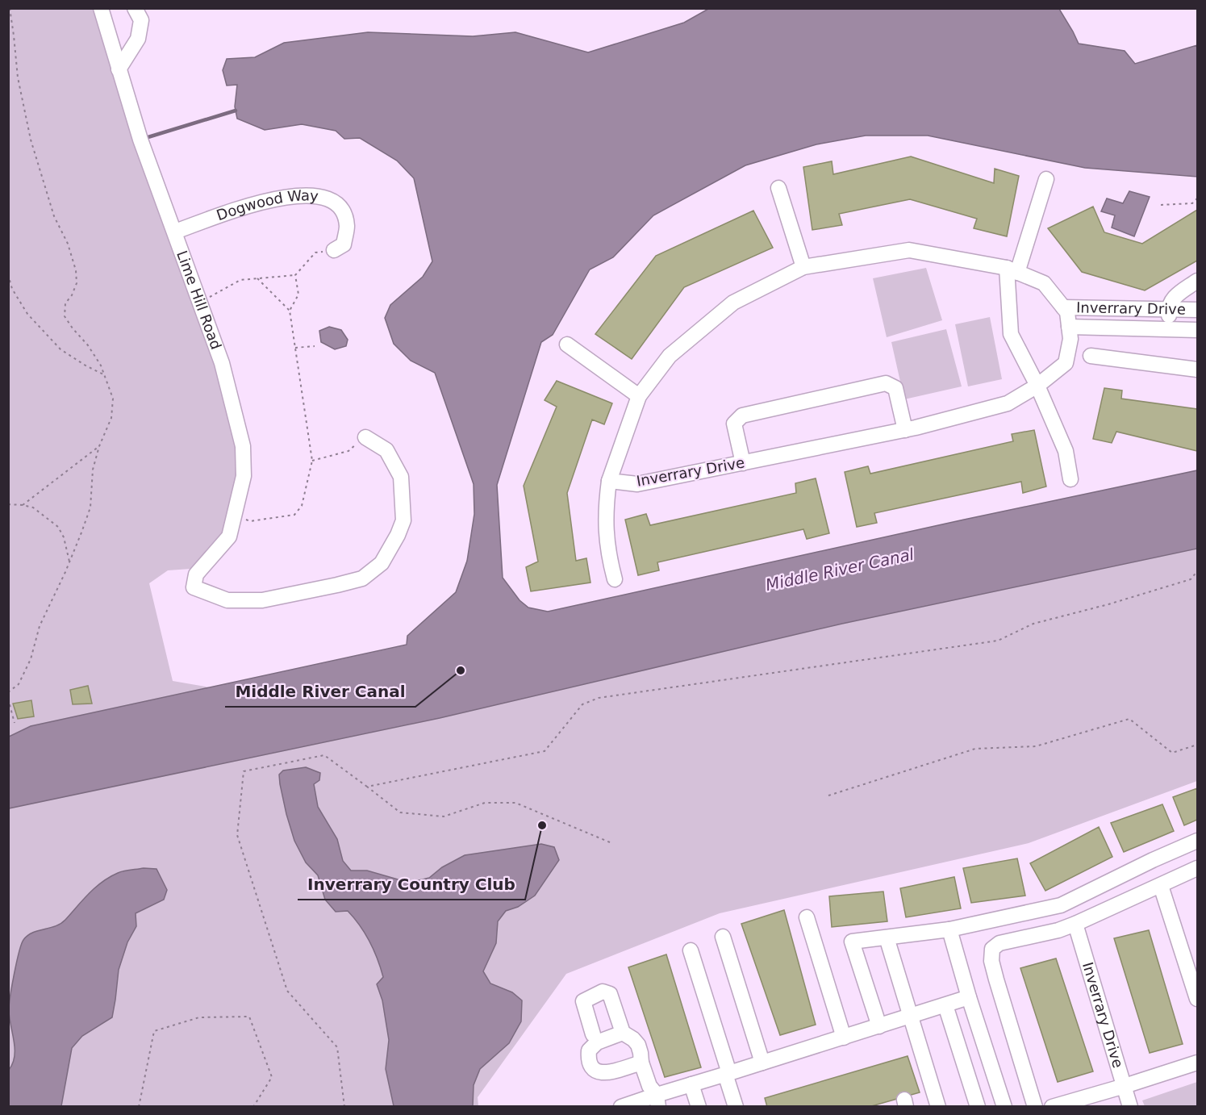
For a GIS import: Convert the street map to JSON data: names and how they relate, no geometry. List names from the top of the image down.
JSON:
{
  "streets": {
    "street": ["Dogwood Way", "Lime Hill Road", "Inverrary Drive"]
  },
  "crossings": [
    ["Dogwood Way", "Lime Hill Road"]
  ],
  "water": ["Middle River Canal"],
  "places": ["Middle River Canal", "Inverrary Country Club"]
}
